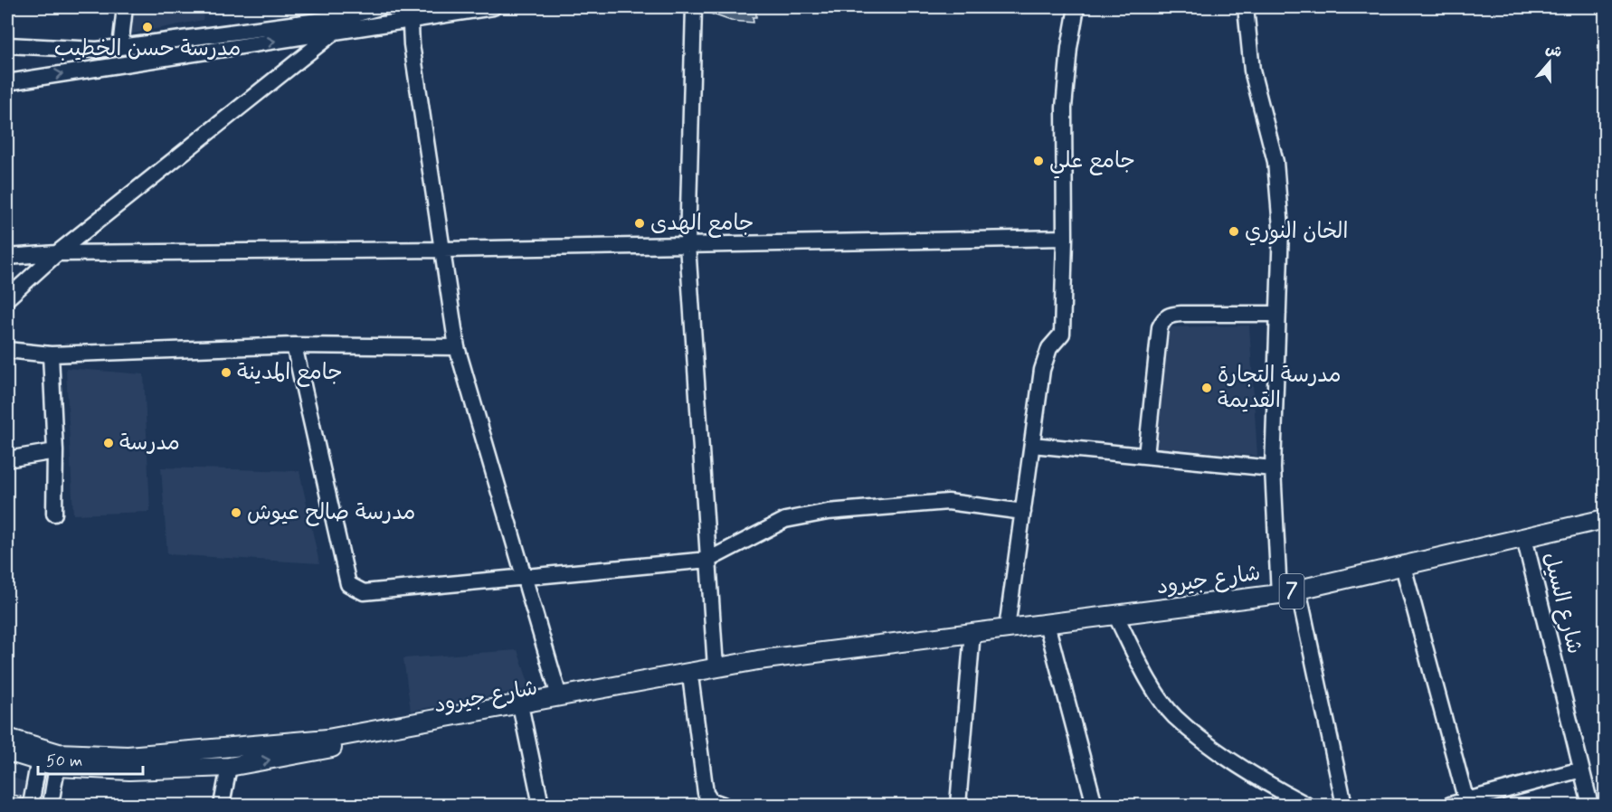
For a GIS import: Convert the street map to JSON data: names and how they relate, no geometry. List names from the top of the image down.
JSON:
{
  "streets": {
    "main road": ["شارع جيرود", "7"],
    "street": ["شارع السيل"]
  },
  "crossings": [
    ["شارع جيرود", "شارع السيل"]
  ],
  "places": [
    "مدرسة حسن الخطيب",
    "جامع علي",
    "جامع الهدى",
    "الخان النوري",
    "جامع المدينة",
    "مدرسة التجارة القديمة",
    "مدرسة",
    "مدرسة صالح عيوش"
  ],
  "scale_bar": "50 m",
  "north": "top"
}
